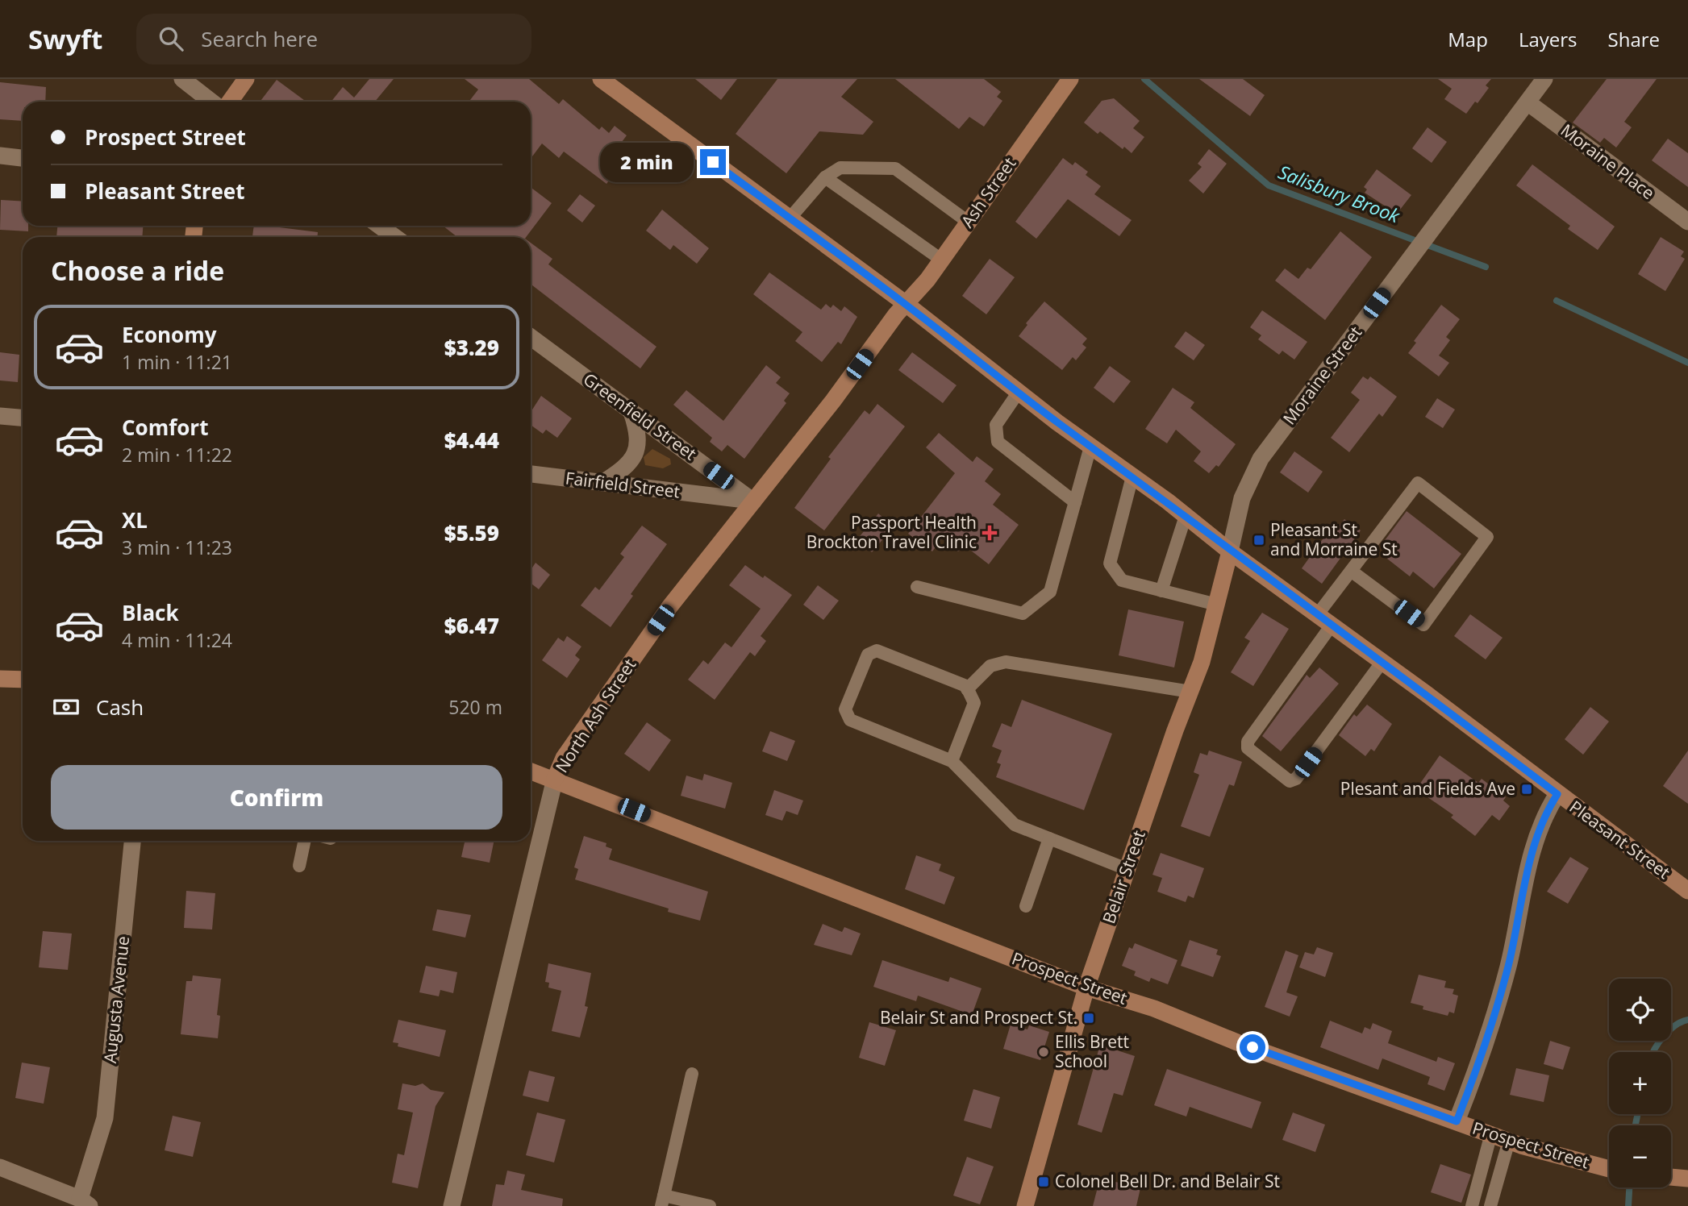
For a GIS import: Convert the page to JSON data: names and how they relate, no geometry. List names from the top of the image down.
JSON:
{
  "streets": {
    "street": [
      "Moraine Place",
      "Ash Street",
      "Moraine Street",
      "Greenfield Street",
      "Fairfield Street",
      "North Ash Street",
      "Pleasant Street",
      "Belair Street",
      "Prospect Street",
      "Augusta Avenue"
    ]
  },
  "crossings": [
    ["Moraine Place", "Moraine Street"],
    ["Ash Street", "North Ash Street"],
    ["Ash Street", "Pleasant Street"],
    ["Moraine Street", "Pleasant Street"],
    ["Moraine Street", "Belair Street"],
    ["Greenfield Street", "Fairfield Street"],
    ["Greenfield Street", "North Ash Street"],
    ["Fairfield Street", "North Ash Street"],
    ["North Ash Street", "Pleasant Street"],
    ["North Ash Street", "Prospect Street"],
    ["Pleasant Street", "Belair Street"],
    ["Belair Street", "Prospect Street"]
  ],
  "water": ["Salisbury Brook"],
  "places": {
    "health": ["Passport Health Brockton Travel Clinic"],
    "transit": [
      "Pleasant St and Morraine St",
      "Plesant and Fields Ave",
      "Belair St and Prospect St.",
      "Colonel Bell Dr. and Belair St"
    ],
    "other": ["Ellis Brett School"]
  },
  "page": {
    "header": "Swyft",
    "search": "Search here",
    "nav": ["Map", "Layers", "Share"],
    "banner": ["Prospect Street", "Pleasant Street"],
    "bubble": "2 min",
    "heading": "Choose a ride",
    "list": [
      {
        "name": "Economy",
        "note": "1 min · 11:21",
        "value": "$3.29"
      },
      {
        "name": "Comfort",
        "note": "2 min · 11:22",
        "value": "$4.44"
      },
      {
        "name": "XL",
        "note": "3 min · 11:23",
        "value": "$5.59"
      },
      {
        "name": "Black",
        "note": "4 min · 11:24",
        "value": "$6.47"
      }
    ],
    "pay": ["Cash", "520 m"],
    "buttons": "Confirm",
    "map_buttons": ["+", "−"]
  }
}
